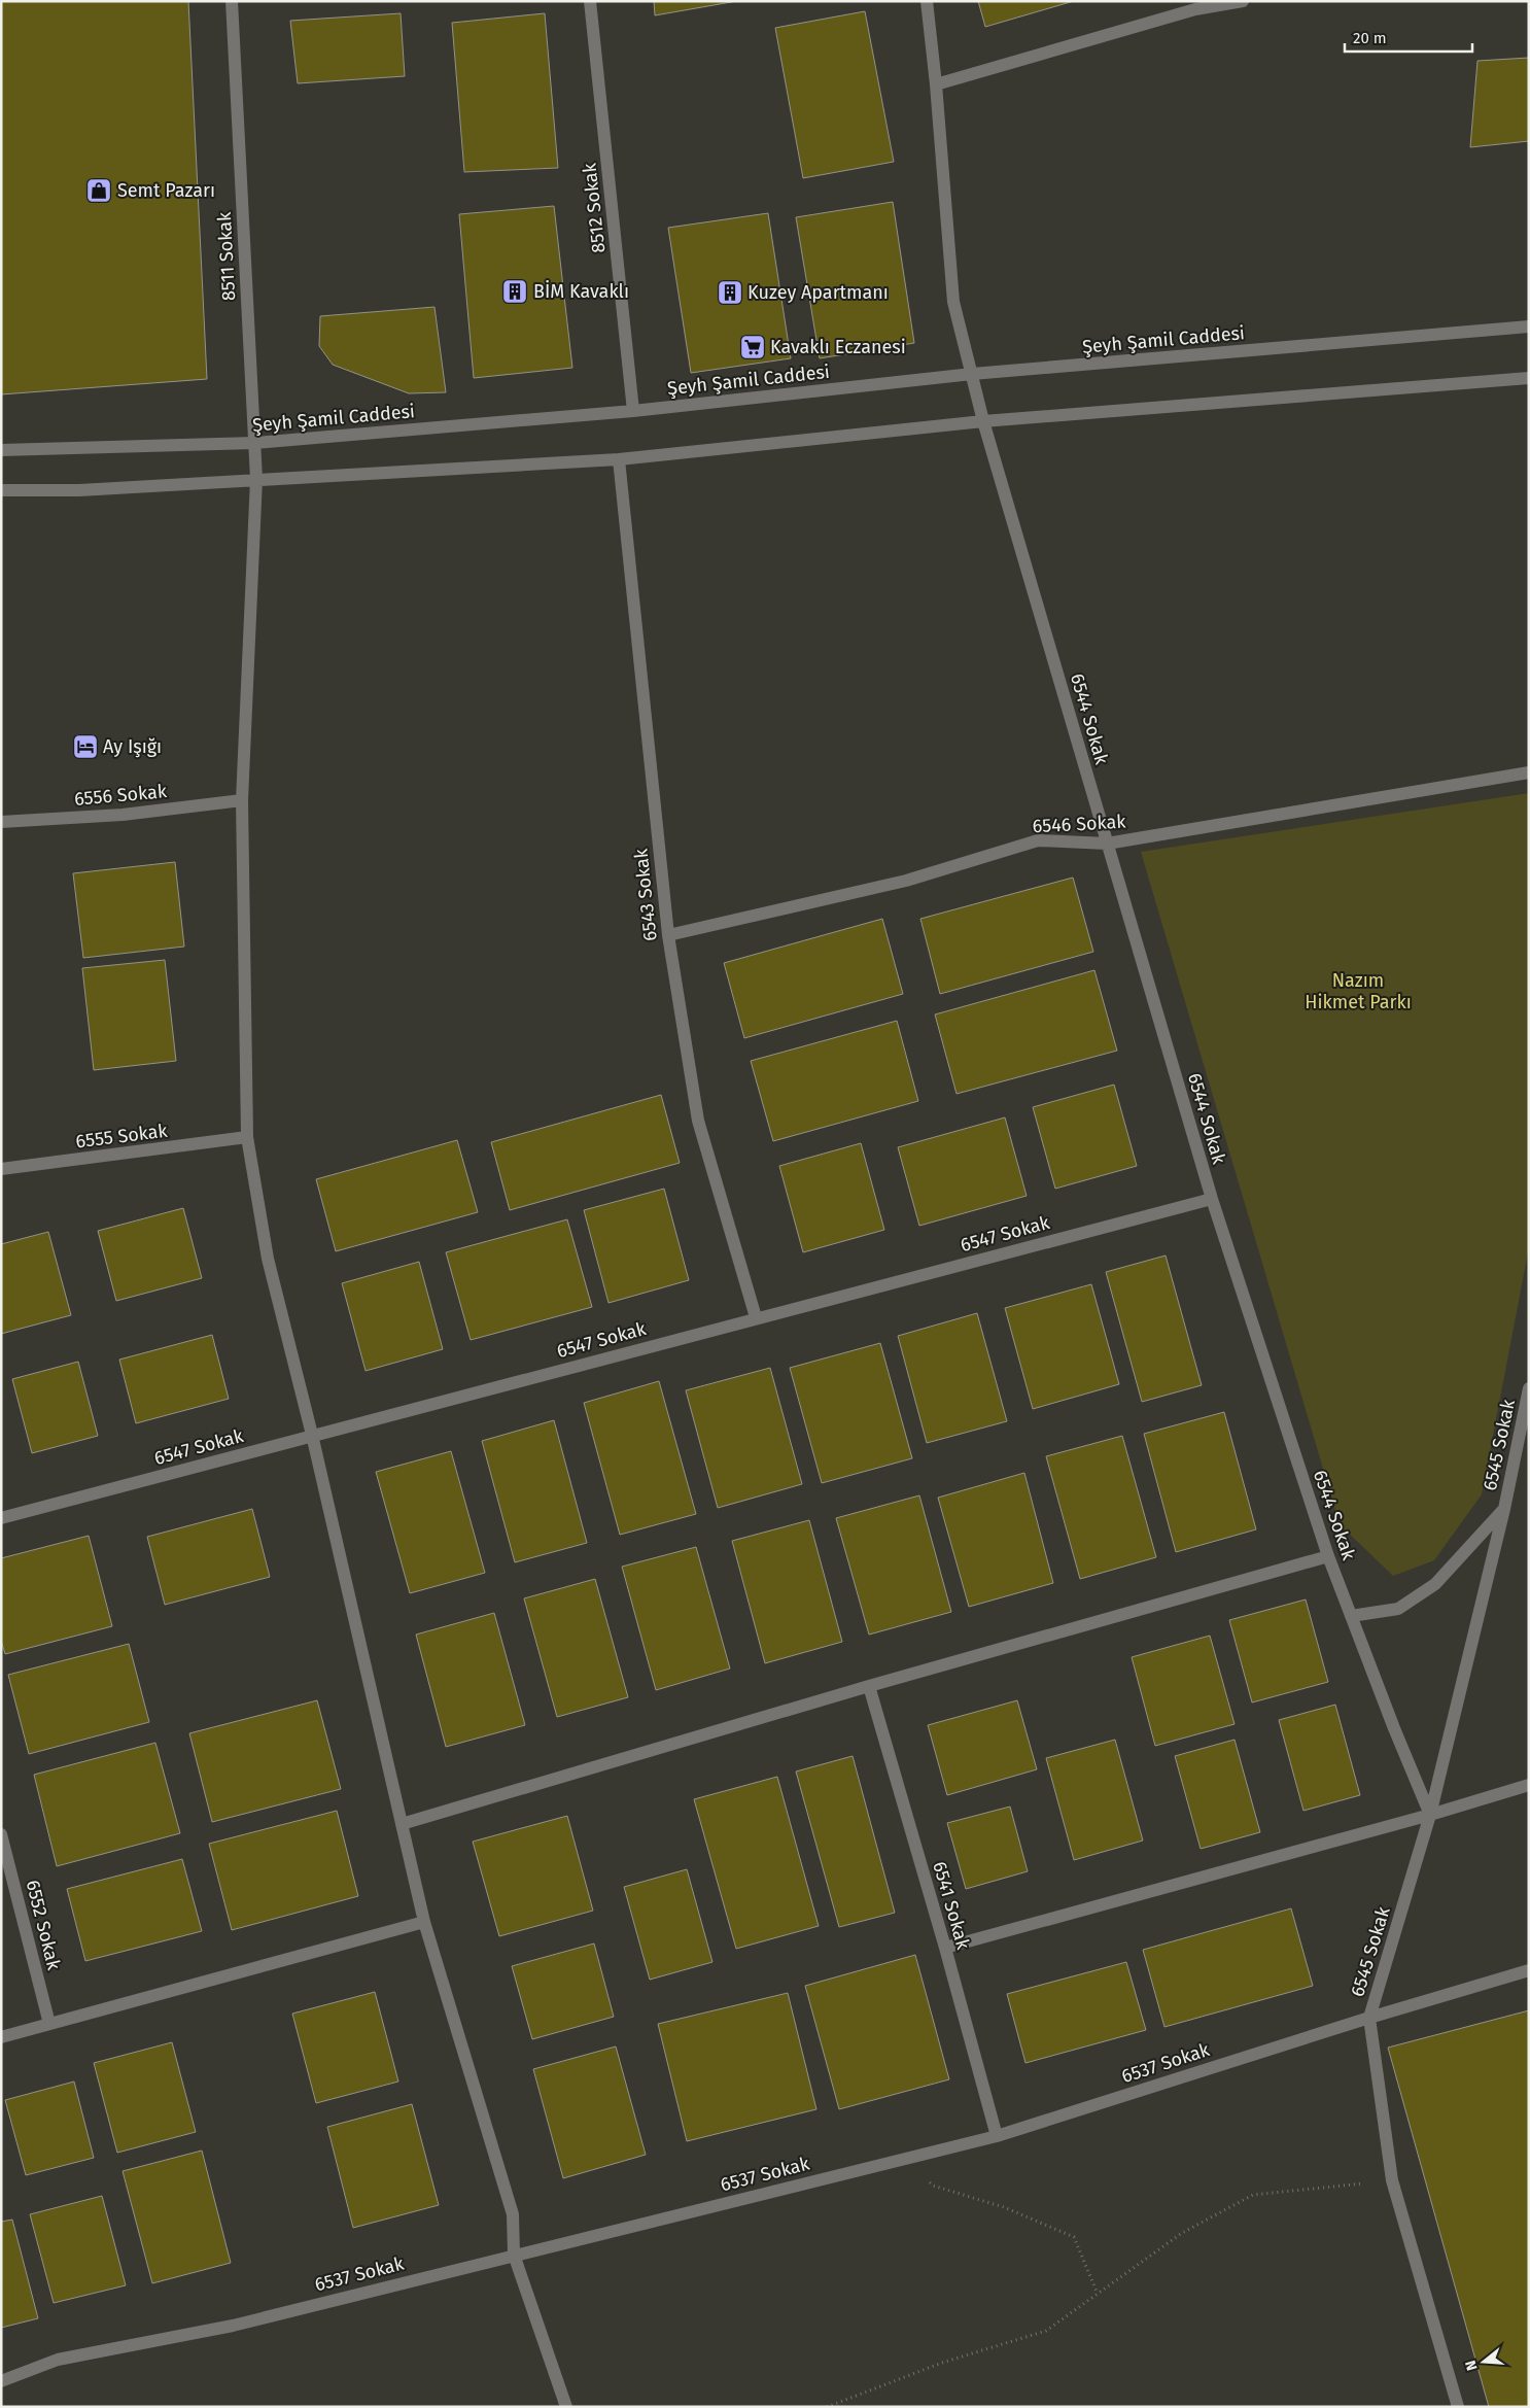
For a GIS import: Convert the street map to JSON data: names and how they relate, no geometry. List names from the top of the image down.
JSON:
{
  "streets": {
    "street": [
      "8512 Sokak",
      "8511 Sokak",
      "Şeyh Şamil Caddesi",
      "6544 Sokak",
      "6556 Sokak",
      "6546 Sokak",
      "6543 Sokak",
      "6555 Sokak",
      "6547 Sokak",
      "6545 Sokak",
      "6541 Sokak",
      "6552 Sokak",
      "6537 Sokak"
    ]
  },
  "crossings": [
    ["8512 Sokak", "Şeyh Şamil Caddesi"],
    ["8511 Sokak", "Şeyh Şamil Caddesi"],
    ["8511 Sokak", "6556 Sokak"],
    ["8511 Sokak", "6555 Sokak"],
    ["8511 Sokak", "6547 Sokak"],
    ["8511 Sokak", "6537 Sokak"],
    ["Şeyh Şamil Caddesi", "6544 Sokak"],
    ["6544 Sokak", "6546 Sokak"],
    ["6544 Sokak", "6547 Sokak"],
    ["6544 Sokak", "6545 Sokak"],
    ["6546 Sokak", "6543 Sokak"],
    ["6543 Sokak", "6547 Sokak"],
    ["6545 Sokak", "6537 Sokak"],
    ["6541 Sokak", "6537 Sokak"]
  ],
  "parks": ["Nazım Hikmet Parkı"],
  "places": {
    "shop": ["Semt Pazarı"],
    "building": ["BİM Kavaklı", "Kuzey Apartmanı"],
    "supermarket": ["Kavaklı Eczanesi"],
    "hotel": ["Ay Işığı"]
  },
  "scale_bar": "20 m",
  "north": "left"
}
